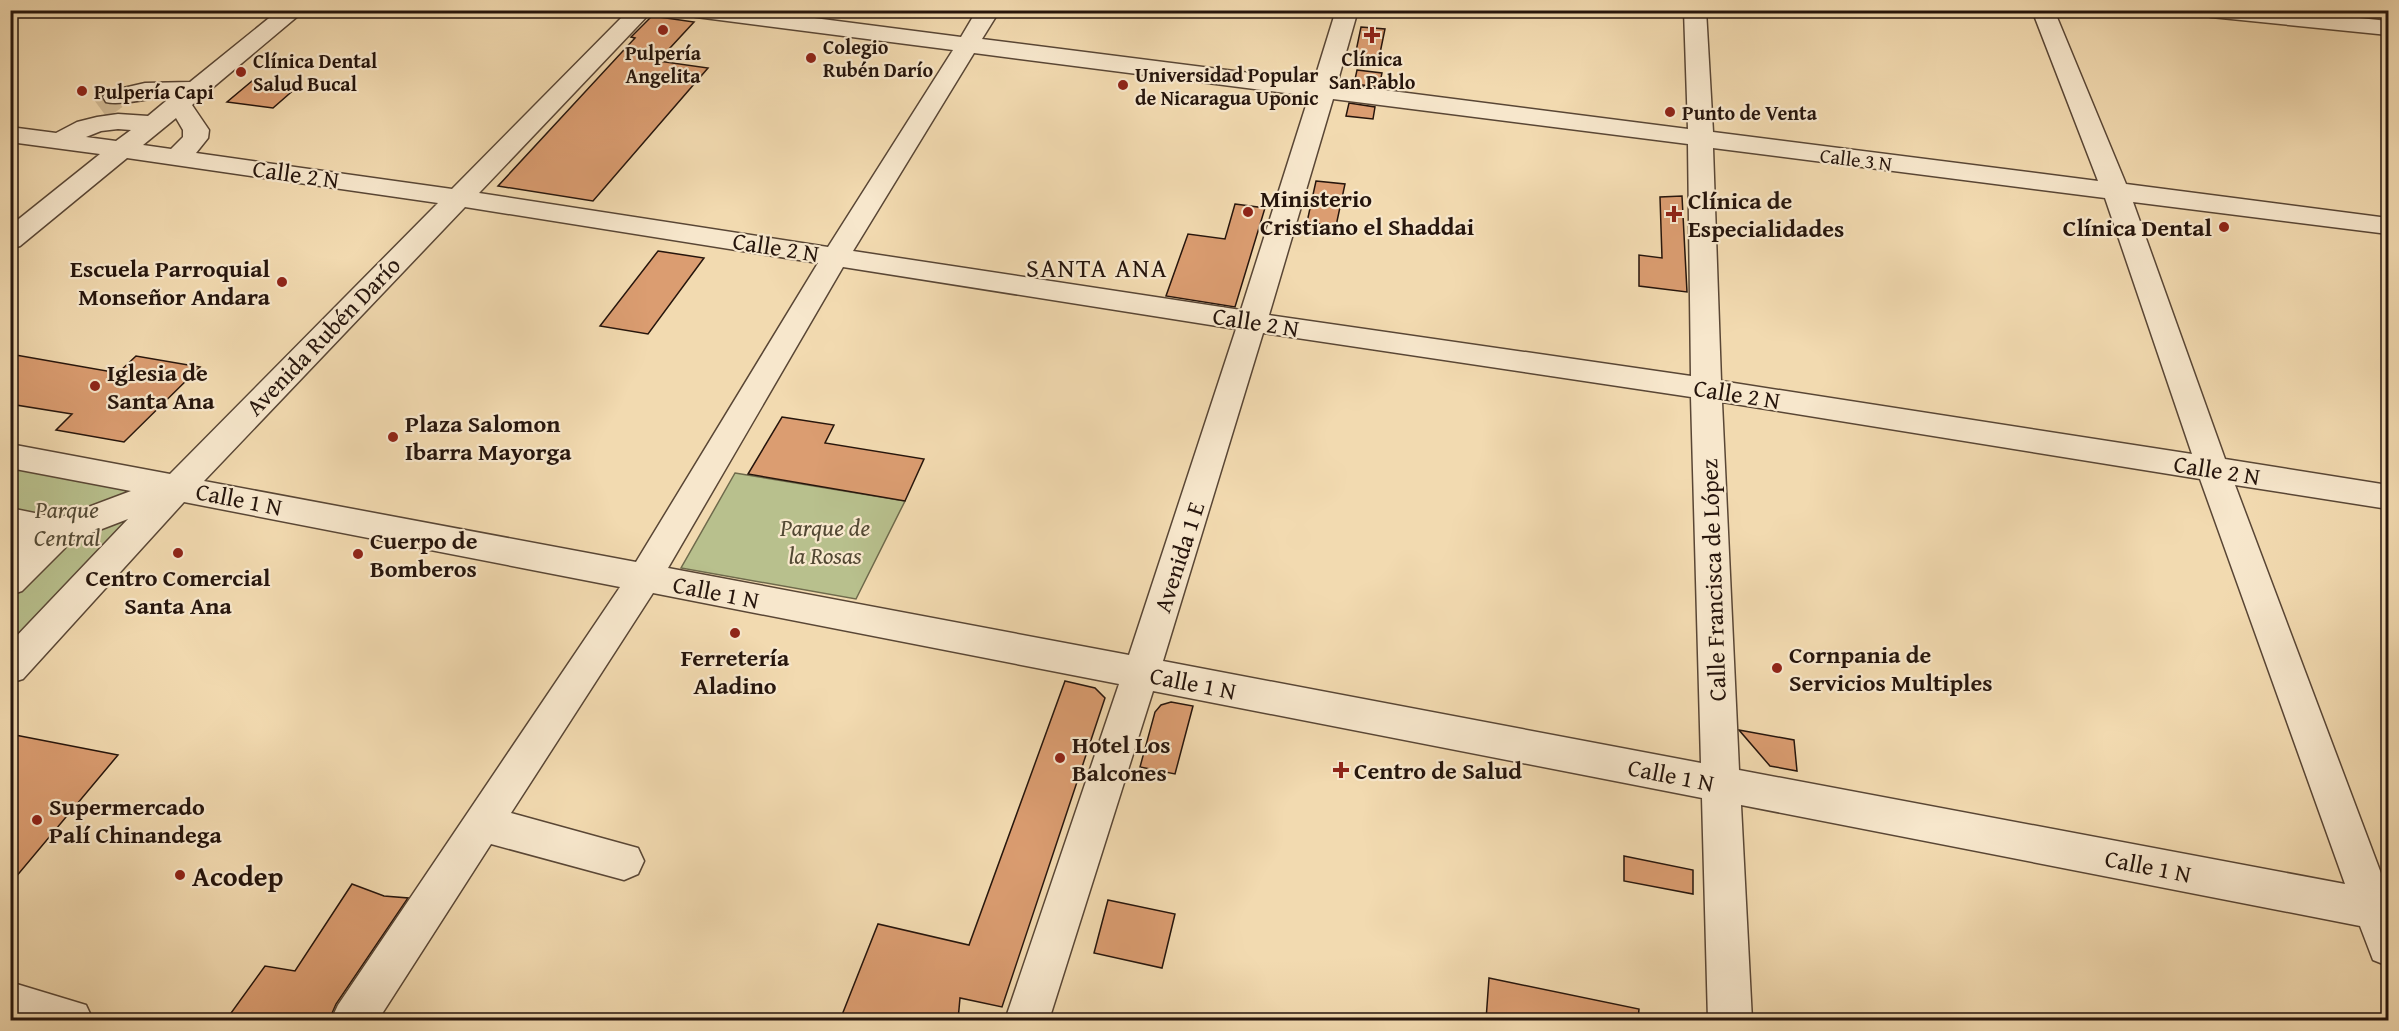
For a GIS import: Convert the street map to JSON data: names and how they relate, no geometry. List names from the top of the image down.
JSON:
{
  "streets": {
    "street": [
      "Calle 3 N",
      "Calle 2 N",
      "Avenida Rubén Darío",
      "Calle 1 N",
      "Avenida 1 E",
      "Calle Francisca de López"
    ]
  },
  "crossings": [
    ["Calle 3 N", "Avenida 1 E"],
    ["Calle 3 N", "Calle Francisca de López"],
    ["Calle 2 N", "Avenida Rubén Darío"],
    ["Calle 2 N", "Avenida 1 E"],
    ["Calle 2 N", "Calle Francisca de López"],
    ["Avenida Rubén Darío", "Calle 1 N"],
    ["Calle 1 N", "Avenida 1 E"],
    ["Calle 1 N", "Calle Francisca de López"]
  ],
  "districts": ["SANTA ANA"],
  "parks": ["Parque Central", "Parque de la Rosas"],
  "places": {
    "other": [
      "Pulpería Angelita",
      "Colegio Rubén Darío",
      "Clínica Dental Salud Bucal",
      "Universidad Popular de Nicaragua Uponic",
      "Pulpería Capi",
      "Punto de Venta",
      "Ministerio Cristiano el Shaddai",
      "Clínica Dental",
      "Escuela Parroquial Monseñor Andara",
      "Iglesia de Santa Ana",
      "Plaza Salomon Ibarra Mayorga",
      "Centro Comercial Santa Ana",
      "Cuerpo de Bomberos",
      "Ferretería Aladino",
      "Cornpania de Servicios Multiples",
      "Hotel Los Balcones",
      "Supermercado Palí Chinandega",
      "Acodep"
    ],
    "health": ["Clínica San Pablo", "Clínica de Especialidades", "Centro de Salud"]
  }
}
